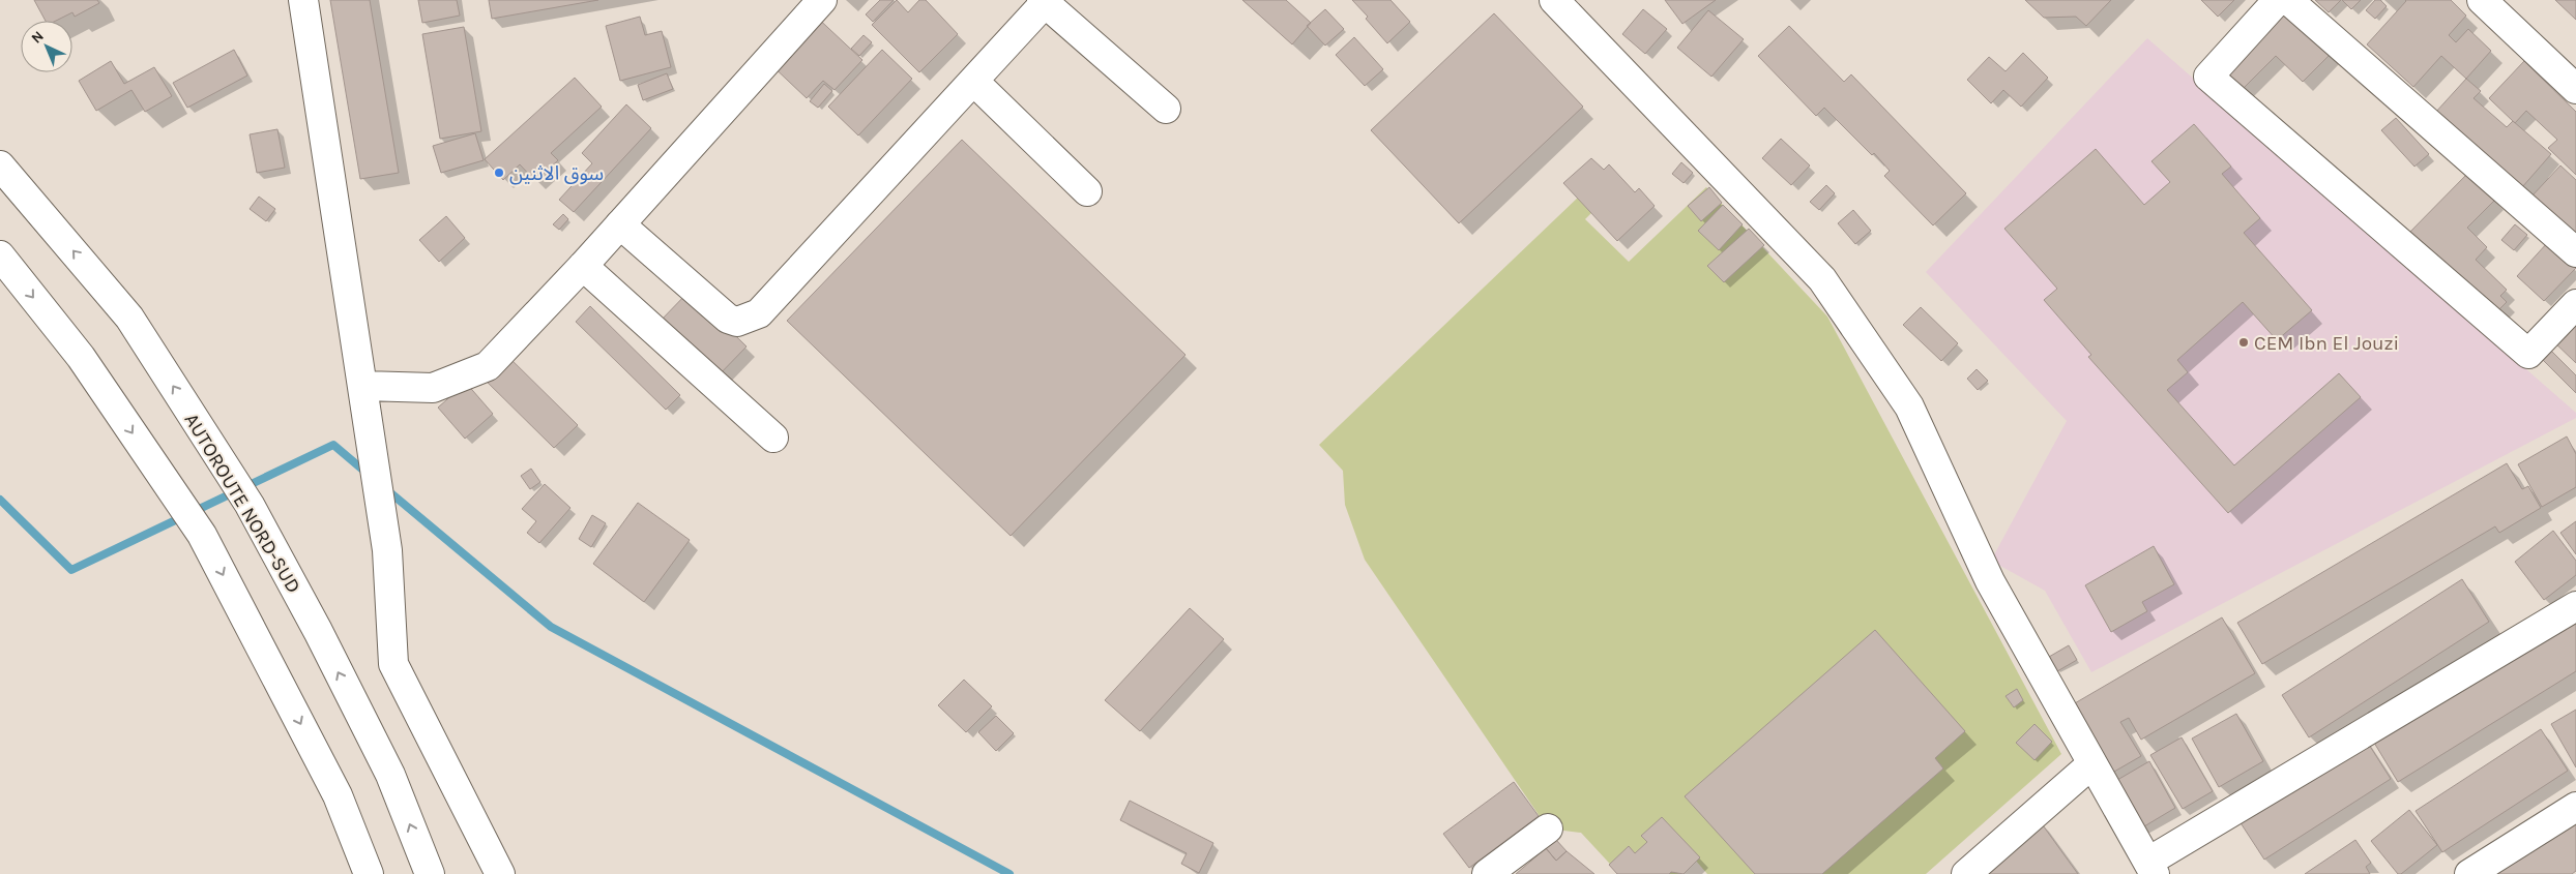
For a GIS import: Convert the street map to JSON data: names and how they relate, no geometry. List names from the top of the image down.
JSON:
{
  "streets": {
    "main road": ["AUTOROUTE NORD-SUD"]
  },
  "places": ["ﺳﻮق اﻻﺛﻨﻴﻦ", "CEM Ibn El Jouzi"],
  "north": "top left"
}
